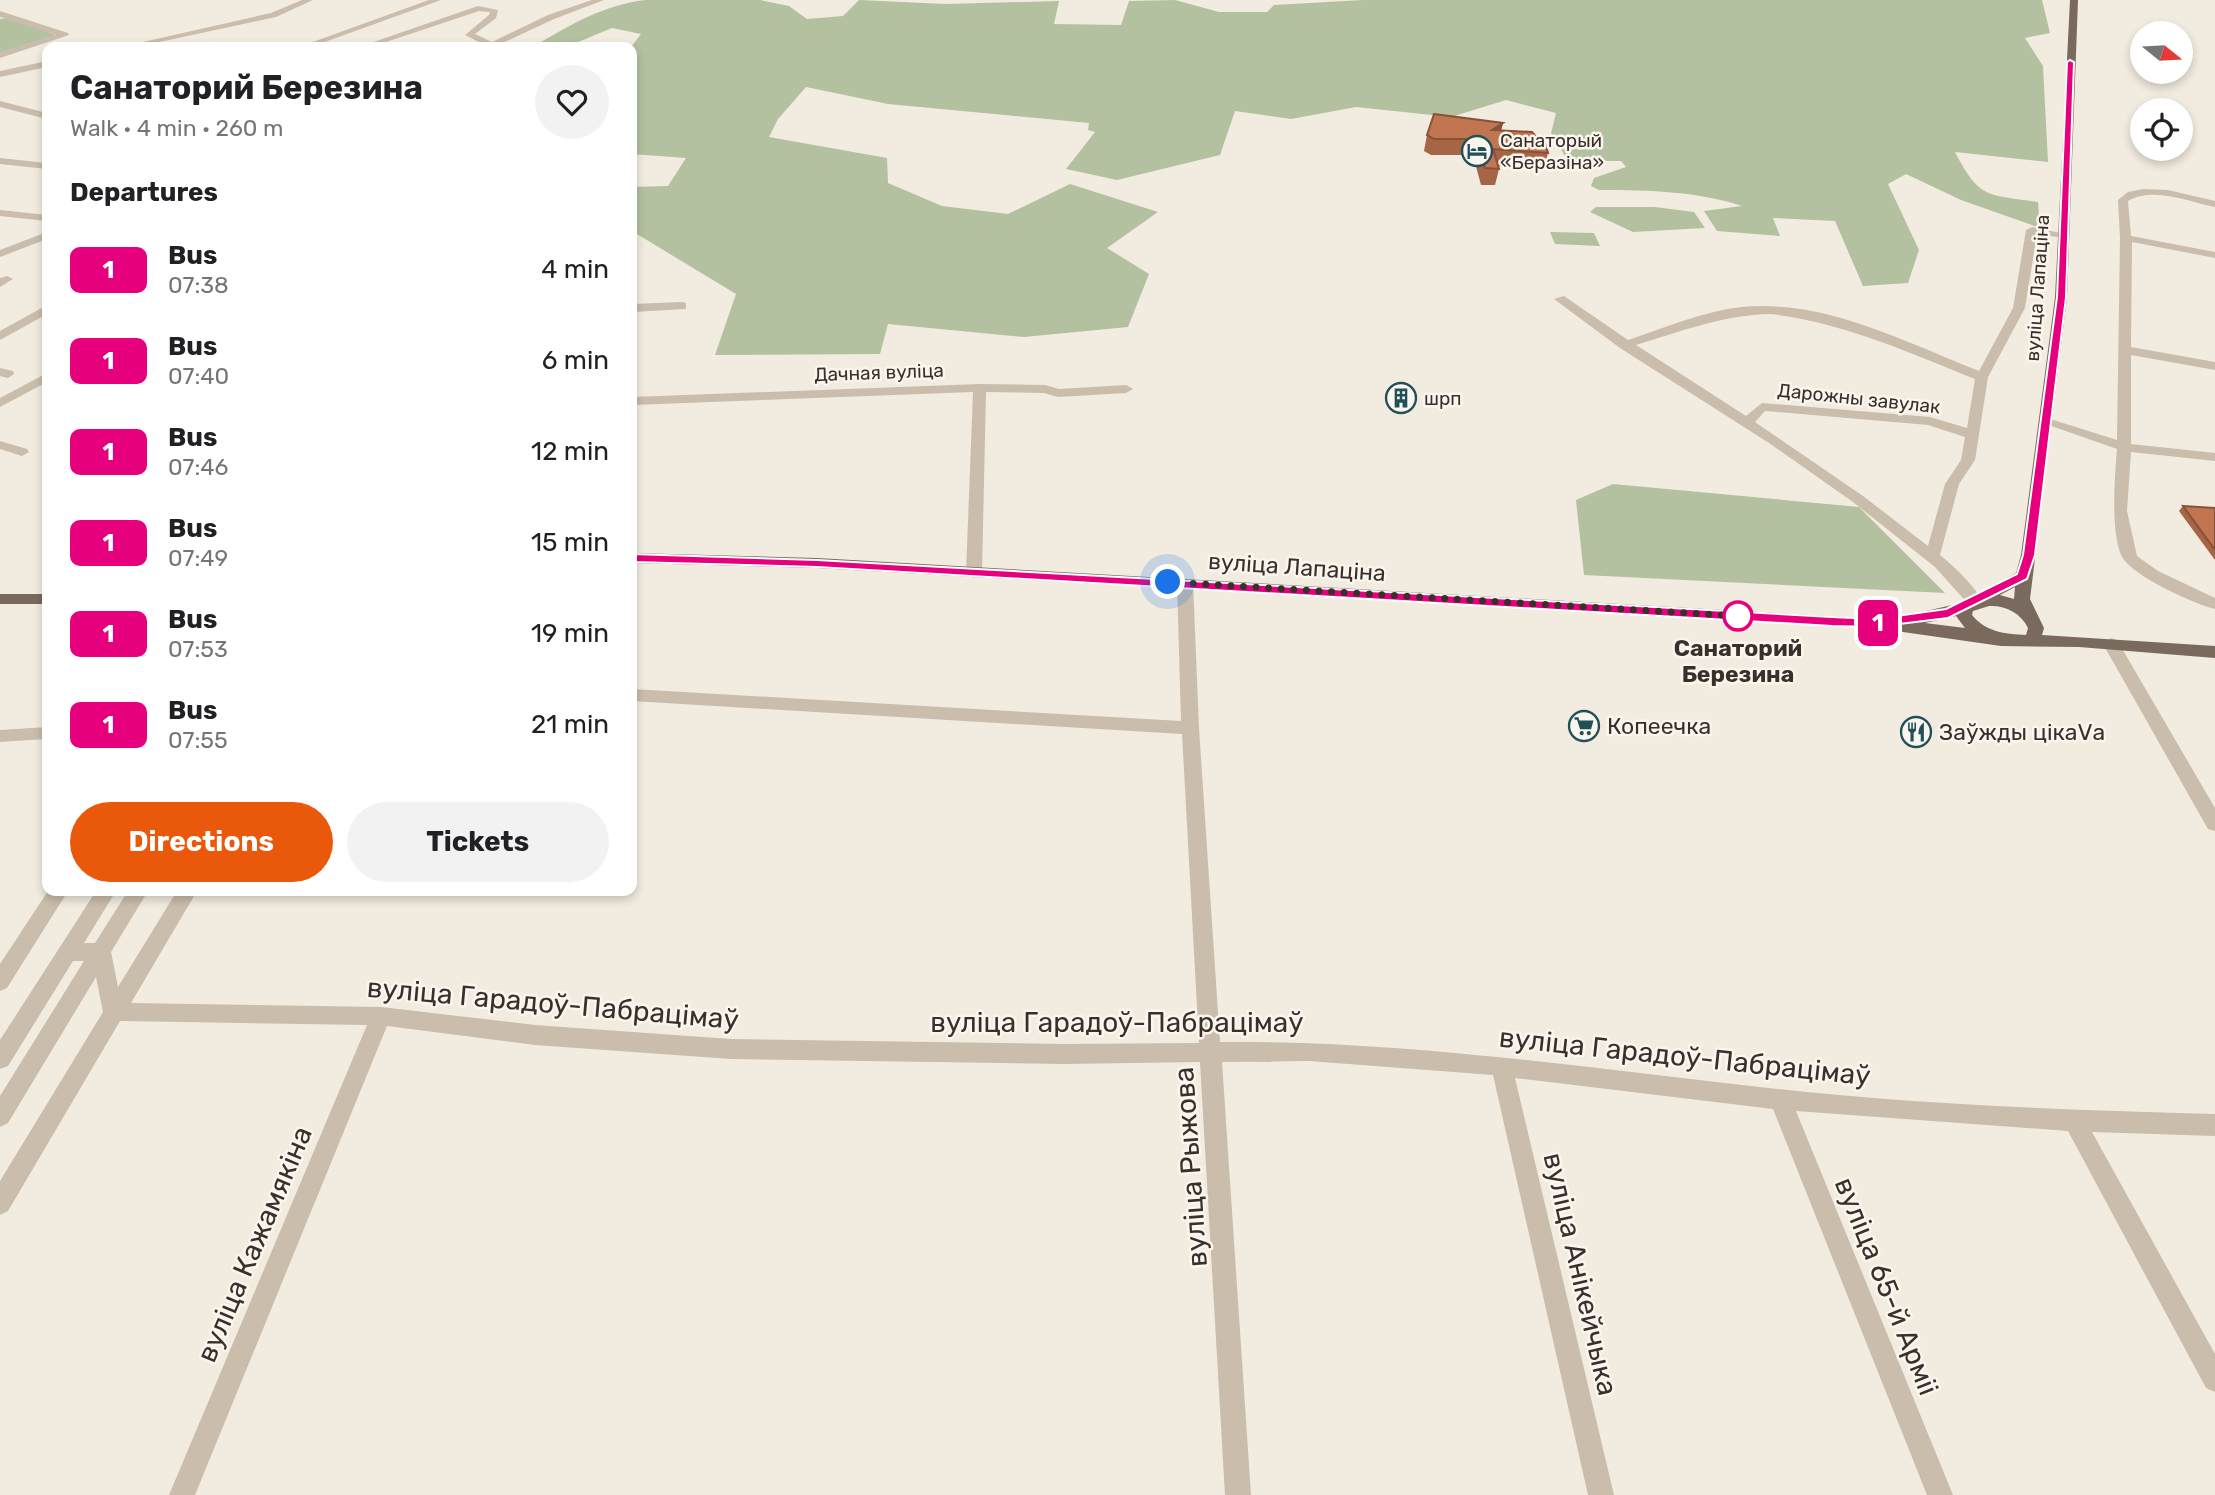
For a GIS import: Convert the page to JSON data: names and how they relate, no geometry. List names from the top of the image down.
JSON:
{
  "streets": {
    "main road": ["вуліца Лапаціна"],
    "street": [
      "Дачная вуліца",
      "Дарожны завулак",
      "вуліца Гарадоў-Пабрацімаў",
      "вуліца Рыжова",
      "вуліца Кажамякіна",
      "вуліца Анікейчыка",
      "вуліца 65-й Арміі"
    ]
  },
  "crossings": [
    ["вуліца Лапаціна", "вуліца Рыжова"],
    ["вуліца Гарадоў-Пабрацімаў", "вуліца Рыжова"],
    ["вуліца Гарадоў-Пабрацімаў", "вуліца Кажамякіна"],
    ["вуліца Гарадоў-Пабрацімаў", "вуліца Анікейчыка"],
    ["вуліца Гарадоў-Пабрацімаў", "вуліца 65-й Арміі"]
  ],
  "places": {
    "hotel": ["Санаторый «Беразіна»"],
    "building": ["шрп"],
    "other": ["Санаторий Березина"],
    "supermarket": ["Копеечка"],
    "restaurant": ["Заўжды цікаVа"]
  },
  "lines": ["bus line 1"],
  "north": "right",
  "page": {
    "on_map": "1",
    "heading": [
      ["Санаторий Березина", "Walk · 4 min · 260 m"],
      "Departures"
    ],
    "list": [
      {
        "mark": "1",
        "name": "Bus",
        "note": "07:38",
        "value": "4 min"
      },
      {
        "mark": "1",
        "name": "Bus",
        "note": "07:40",
        "value": "6 min"
      },
      {
        "mark": "1",
        "name": "Bus",
        "note": "07:46",
        "value": "12 min"
      },
      {
        "mark": "1",
        "name": "Bus",
        "note": "07:49",
        "value": "15 min"
      },
      {
        "mark": "1",
        "name": "Bus",
        "note": "07:53",
        "value": "19 min"
      },
      {
        "mark": "1",
        "name": "Bus",
        "note": "07:55",
        "value": "21 min"
      }
    ],
    "buttons": ["Directions", "Tickets"]
  }
}
